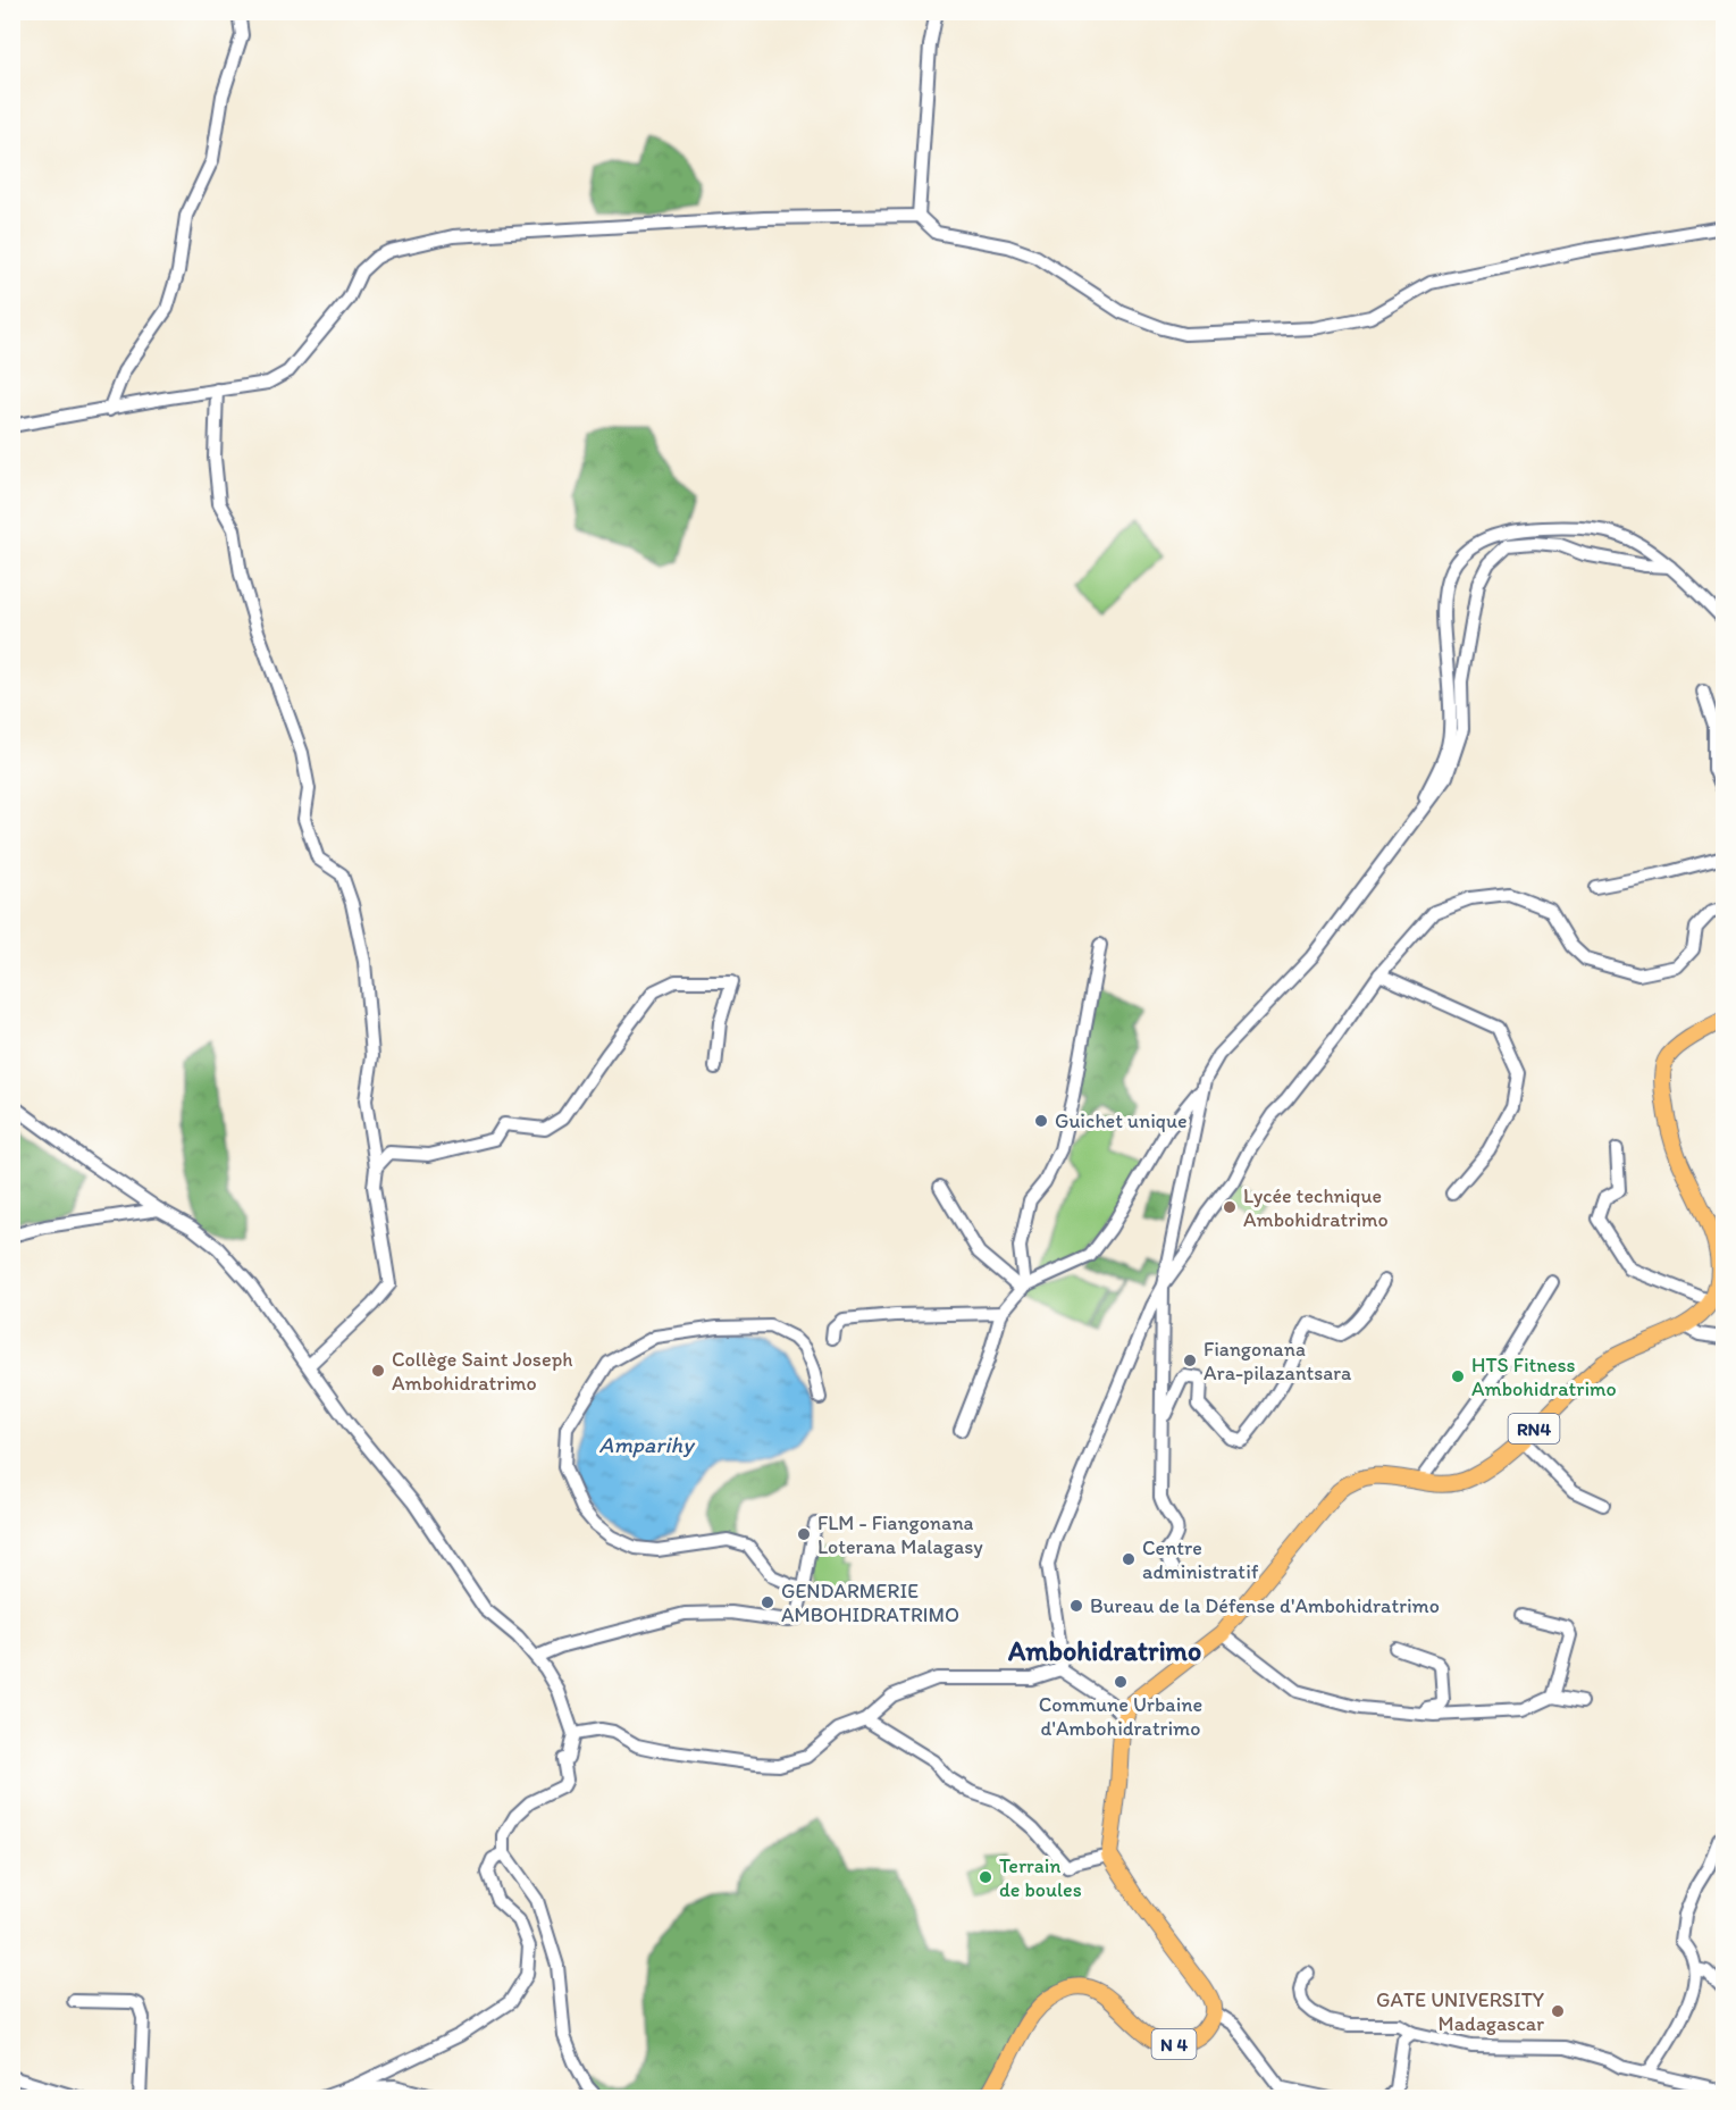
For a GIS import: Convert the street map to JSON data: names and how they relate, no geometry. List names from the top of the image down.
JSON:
{
  "streets": {
    "main road": ["RN4", "N 4"]
  },
  "districts": ["Ambohidratrimo"],
  "water": ["Amparihy"],
  "places": [
    "Guichet unique",
    "Lycée technique Ambohidratrimo",
    "Fiangonana Ara-pilazantsara",
    "Collège Saint Joseph Ambohidratrimo",
    "HTS Fitness Ambohidratrimo",
    "FLM - Fiangonana Loterana Malagasy",
    "Centre administratif",
    "GENDARMERIE AMBOHIDRATRIMO",
    "Bureau de la Défense d'Ambohidratrimo",
    "Commune Urbaine d'Ambohidratrimo",
    "Terrain de boules",
    "GATE UNIVERSITY Madagascar"
  ]
}
